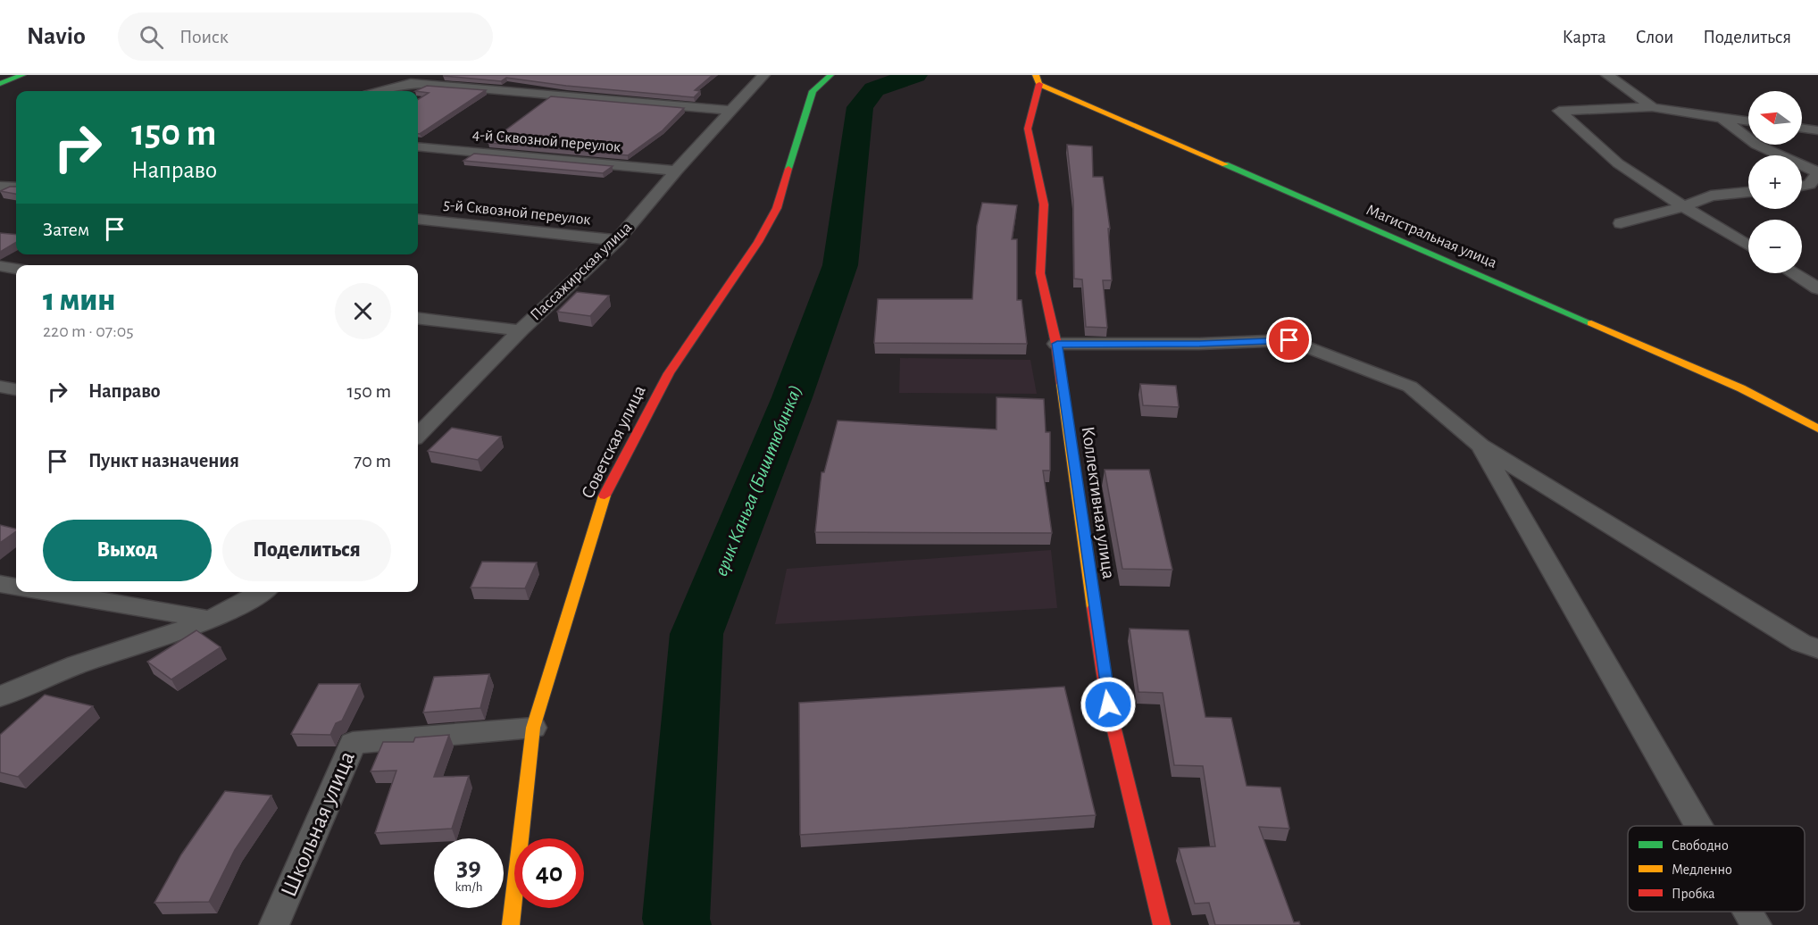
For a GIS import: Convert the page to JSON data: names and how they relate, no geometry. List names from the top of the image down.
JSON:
{
  "streets": {
    "street": [
      "4-й Сквозной переулок",
      "5-й Сквозной переулок",
      "Магистральная улица",
      "Пассажирская улица",
      "Советская улица",
      "Коллективная улица",
      "Школьная улица"
    ]
  },
  "crossings": [
    ["4-й Сквозной переулок", "Пассажирская улица"],
    ["5-й Сквозной переулок", "Пассажирская улица"],
    ["Магистральная улица", "Коллективная улица"],
    ["Советская улица", "Школьная улица"]
  ],
  "water": ["ерик Каньга (Биштюбинка)"],
  "legend": ["Свободно", "Медленно", "Пробка"],
  "north": "left",
  "page": {
    "header": "Navio",
    "search": "Поиск",
    "nav": ["Карта", "Слои", "Поделиться"],
    "map_buttons": ["+", "−"],
    "turn": ["150 m", "Направо"],
    "then": "Затем",
    "heading": ["1 мин", "220 m · 07:05"],
    "list": [
      {
        "name": "Направо",
        "value": "150 m"
      },
      {
        "name": "Пункт назначения",
        "value": "70 m"
      }
    ],
    "buttons": ["Выход", "Поделиться"],
    "speed": "39 km/h",
    "limit": "40"
  }
}
